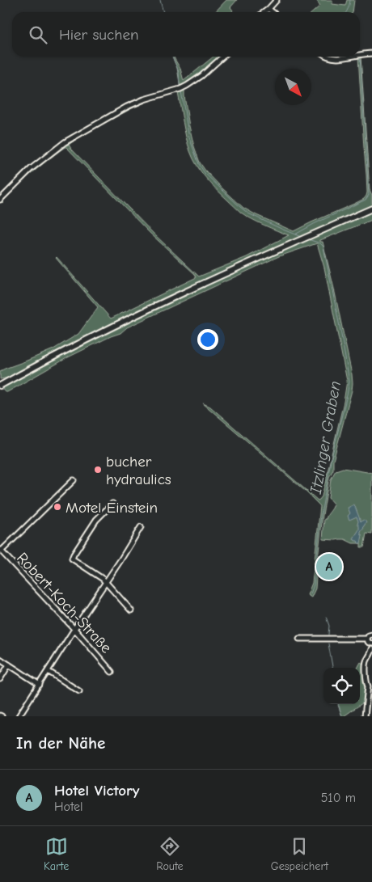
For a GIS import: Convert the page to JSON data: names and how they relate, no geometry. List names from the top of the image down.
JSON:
{
  "streets": {
    "street": ["Robert-Koch-Straße"]
  },
  "water": ["Itzlinger Graben"],
  "places": ["bucher hydraulics", "Motel Einstein"],
  "north": "bottom right",
  "page": {
    "search": "Hier suchen",
    "pins": "A",
    "heading": "In der Nähe",
    "list": [
      {
        "mark": "A",
        "name": "Hotel Victory",
        "note": "Hotel",
        "value": "510 m"
      }
    ],
    "nav": ["Karte", "Route", "Gespeichert"]
  }
}
